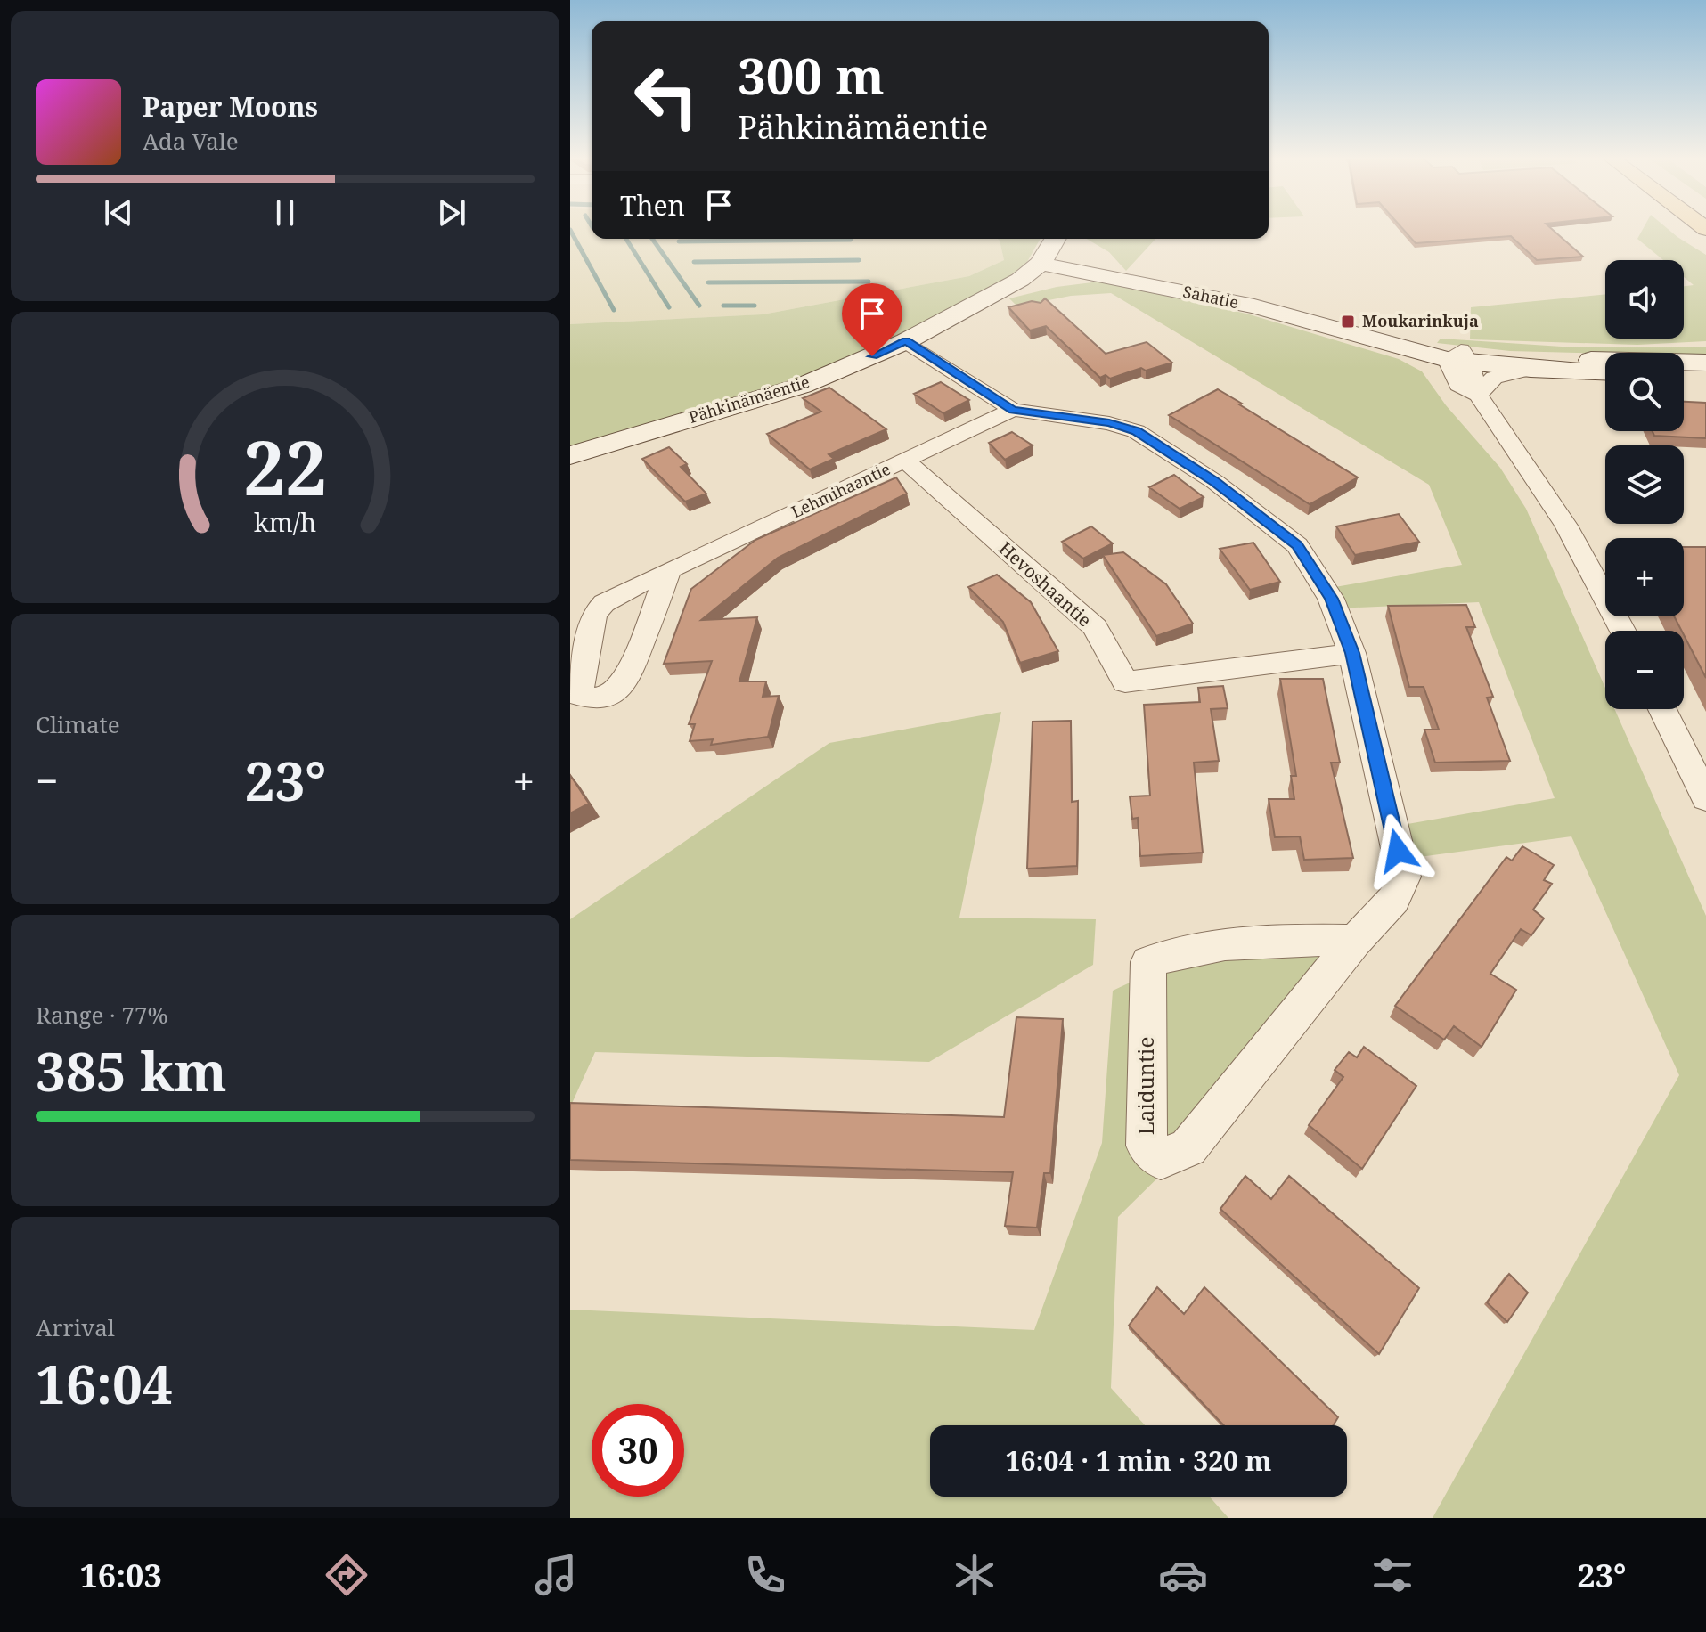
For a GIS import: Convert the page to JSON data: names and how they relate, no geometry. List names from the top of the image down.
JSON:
{
  "streets": {
    "street": [
      "Sahatie",
      "Pähkinämäentie",
      "Lehmihaantie",
      "Hevoshaantie",
      "Laiduntie"
    ]
  },
  "crossings": [
    ["Sahatie", "Pähkinämäentie"],
    ["Pähkinämäentie", "Laiduntie"],
    ["Lehmihaantie", "Hevoshaantie"],
    ["Lehmihaantie", "Laiduntie"],
    ["Hevoshaantie", "Laiduntie"]
  ],
  "places": {
    "transit": ["Moukarinkuja"]
  },
  "page": {
    "turn": ["300 m", "Pähkinämäentie"],
    "song": ["Paper Moons", "Ada Vale"],
    "then": "Then",
    "map_buttons": ["+", "−"],
    "tile": [
      "Climate",
      ["Range · 77%", "385 km"],
      ["Arrival", "16:04"]
    ],
    "heat": ["−", "23°", "+"],
    "limit": "30",
    "trip": "16:04 · 1 min · 320 m",
    "tabs": ["16:03", "23°"],
    "gauge": ["22", "km/h"]
  }
}
